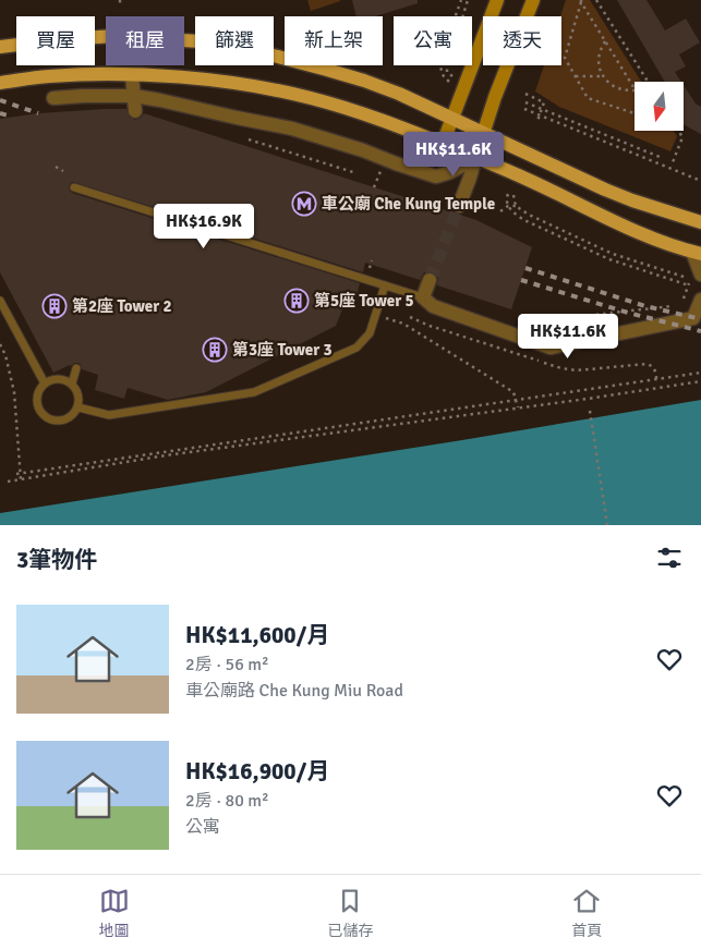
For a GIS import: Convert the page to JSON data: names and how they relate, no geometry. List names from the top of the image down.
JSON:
{
  "places": {
    "metro station": ["車公廟 Che Kung Temple"],
    "building": ["第5座 Tower 5", "第2座 Tower 2", "第3座 Tower 3"]
  },
  "north": "bottom",
  "page": {
    "chip": [
      "買屋",
      "租屋",
      "篩選",
      "新上架",
      "公寓",
      "透天"
    ],
    "price": ["HK$11.6K", "HK$16.9K", "HK$11.6K"],
    "heading": "3筆物件",
    "list": [
      {
        "name": "HK$11,600/月",
        "note": "2房 · 56 m² · 車公廟路 Che Kung Miu Road"
      },
      {
        "name": "HK$16,900/月",
        "note": "2房 · 80 m² · 公寓"
      }
    ],
    "tabs": ["地圖", "已儲存", "首頁"]
  }
}
